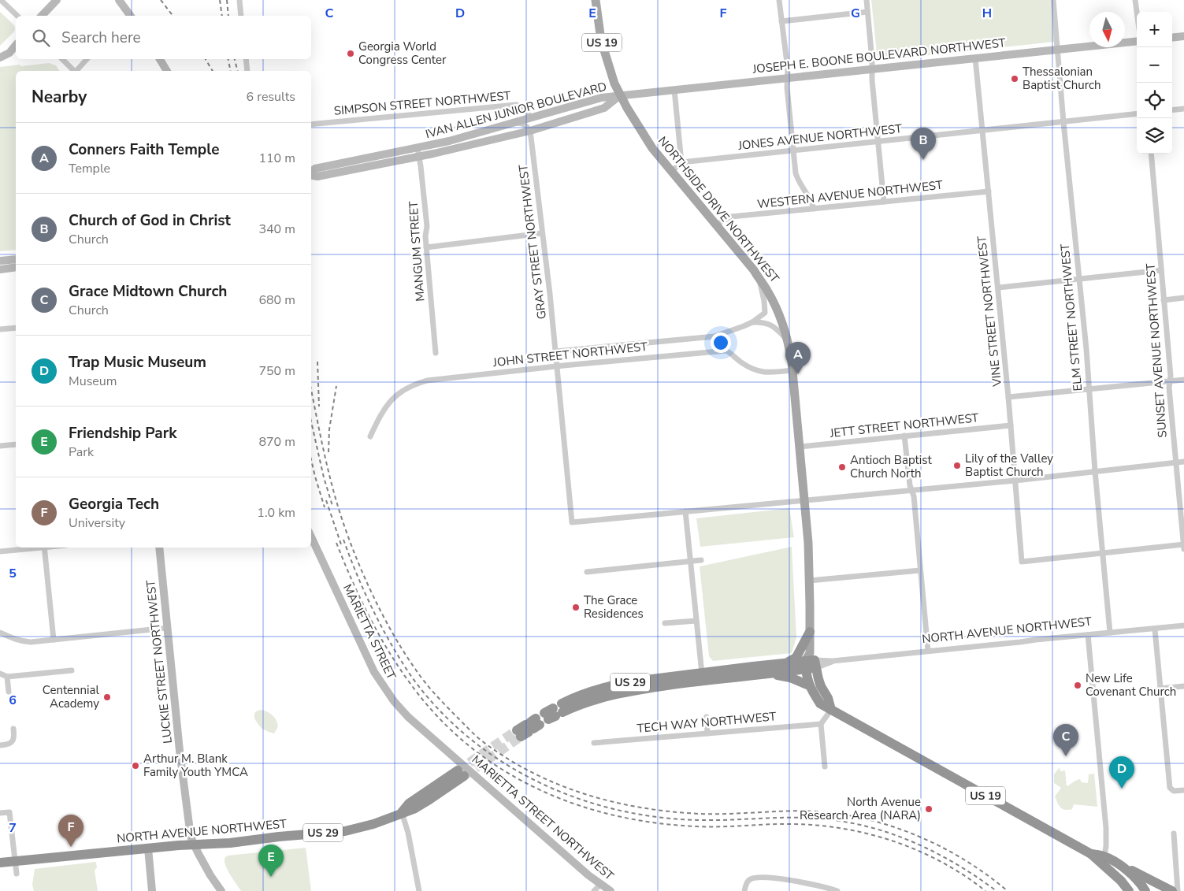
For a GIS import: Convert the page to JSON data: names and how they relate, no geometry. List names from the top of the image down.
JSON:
{
  "streets": {
    "highway": [
      "US 19",
      "NORTHSIDE DRIVE NORTHWEST",
      "NORTH AVENUE NORTHWEST",
      "US 29"
    ],
    "main road": [
      "JOSEPH E. BOONE BOULEVARD NORTHWEST",
      "IVAN ALLEN JUNIOR BOULEVARD",
      "MARIETTA STREET",
      "LUCKIE STREET NORTHWEST",
      "MARIETTA STREET NORTHWEST"
    ],
    "street": [
      "SIMPSON STREET NORTHWEST",
      "JONES AVENUE NORTHWEST",
      "WESTERN AVENUE NORTHWEST",
      "GRAY STREET NORTHWEST",
      "MANGUM STREET",
      "VINE STREET NORTHWEST",
      "ELM STREET NORTHWEST",
      "SUNSET AVENUE NORTHWEST",
      "JOHN STREET NORTHWEST",
      "JETT STREET NORTHWEST",
      "TECH WAY NORTHWEST"
    ]
  },
  "crossings": [
    ["JOSEPH E. BOONE BOULEVARD NORTHWEST", "IVAN ALLEN JUNIOR BOULEVARD"],
    ["JOSEPH E. BOONE BOULEVARD NORTHWEST", "NORTHSIDE DRIVE NORTHWEST"],
    ["JOSEPH E. BOONE BOULEVARD NORTHWEST", "VINE STREET NORTHWEST"],
    ["JOSEPH E. BOONE BOULEVARD NORTHWEST", "ELM STREET NORTHWEST"],
    ["SIMPSON STREET NORTHWEST", "IVAN ALLEN JUNIOR BOULEVARD"],
    ["IVAN ALLEN JUNIOR BOULEVARD", "NORTHSIDE DRIVE NORTHWEST"],
    ["IVAN ALLEN JUNIOR BOULEVARD", "GRAY STREET NORTHWEST"],
    ["IVAN ALLEN JUNIOR BOULEVARD", "MANGUM STREET"],
    ["JONES AVENUE NORTHWEST", "VINE STREET NORTHWEST"],
    ["JONES AVENUE NORTHWEST", "ELM STREET NORTHWEST"],
    ["WESTERN AVENUE NORTHWEST", "NORTHSIDE DRIVE NORTHWEST"],
    ["WESTERN AVENUE NORTHWEST", "VINE STREET NORTHWEST"],
    ["NORTHSIDE DRIVE NORTHWEST", "JOHN STREET NORTHWEST"],
    ["NORTHSIDE DRIVE NORTHWEST", "JETT STREET NORTHWEST"],
    ["NORTHSIDE DRIVE NORTHWEST", "NORTH AVENUE NORTHWEST"],
    ["GRAY STREET NORTHWEST", "JOHN STREET NORTHWEST"],
    ["VINE STREET NORTHWEST", "ELM STREET NORTHWEST"],
    ["VINE STREET NORTHWEST", "JETT STREET NORTHWEST"],
    ["ELM STREET NORTHWEST", "NORTH AVENUE NORTHWEST"],
    ["NORTH AVENUE NORTHWEST", "MARIETTA STREET"],
    ["NORTH AVENUE NORTHWEST", "LUCKIE STREET NORTHWEST"],
    ["NORTH AVENUE NORTHWEST", "MARIETTA STREET NORTHWEST"],
    ["MARIETTA STREET", "MARIETTA STREET NORTHWEST"]
  ],
  "places": [
    "Georgia World Congress Center",
    "Thessalonian Baptist Church",
    "Lily of the Valley Baptist Church",
    "Antioch Baptist Church North",
    "The Grace Residences",
    "New Life Covenant Church",
    "Centennial Academy",
    "Arthur M. Blank Family Youth YMCA",
    "North Avenue Research Area (NARA)"
  ],
  "north": "bottom",
  "page": {
    "map_buttons": ["+", "−"],
    "search": "Search here",
    "heading": ["Nearby", "6 results"],
    "list": [
      {
        "mark": "A",
        "name": "Conners Faith Temple",
        "note": "Temple",
        "value": "110 m"
      },
      {
        "mark": "B",
        "name": "Church of God in Christ",
        "note": "Church",
        "value": "340 m"
      },
      {
        "mark": "C",
        "name": "Grace Midtown Church",
        "note": "Church",
        "value": "680 m"
      },
      {
        "mark": "D",
        "name": "Trap Music Museum",
        "note": "Museum",
        "value": "750 m"
      },
      {
        "mark": "E",
        "name": "Friendship Park",
        "note": "Park",
        "value": "870 m"
      },
      {
        "mark": "F",
        "name": "Georgia Tech",
        "note": "University",
        "value": "1.0 km"
      }
    ],
    "pins": [
      "B",
      "A",
      "C",
      "D",
      "F",
      "E"
    ]
  },
  "grid": {
    "columns": [
      "C",
      "D",
      "E",
      "F",
      "G",
      "H"
    ],
    "rows": ["5", "6", "7"]
  }
}
